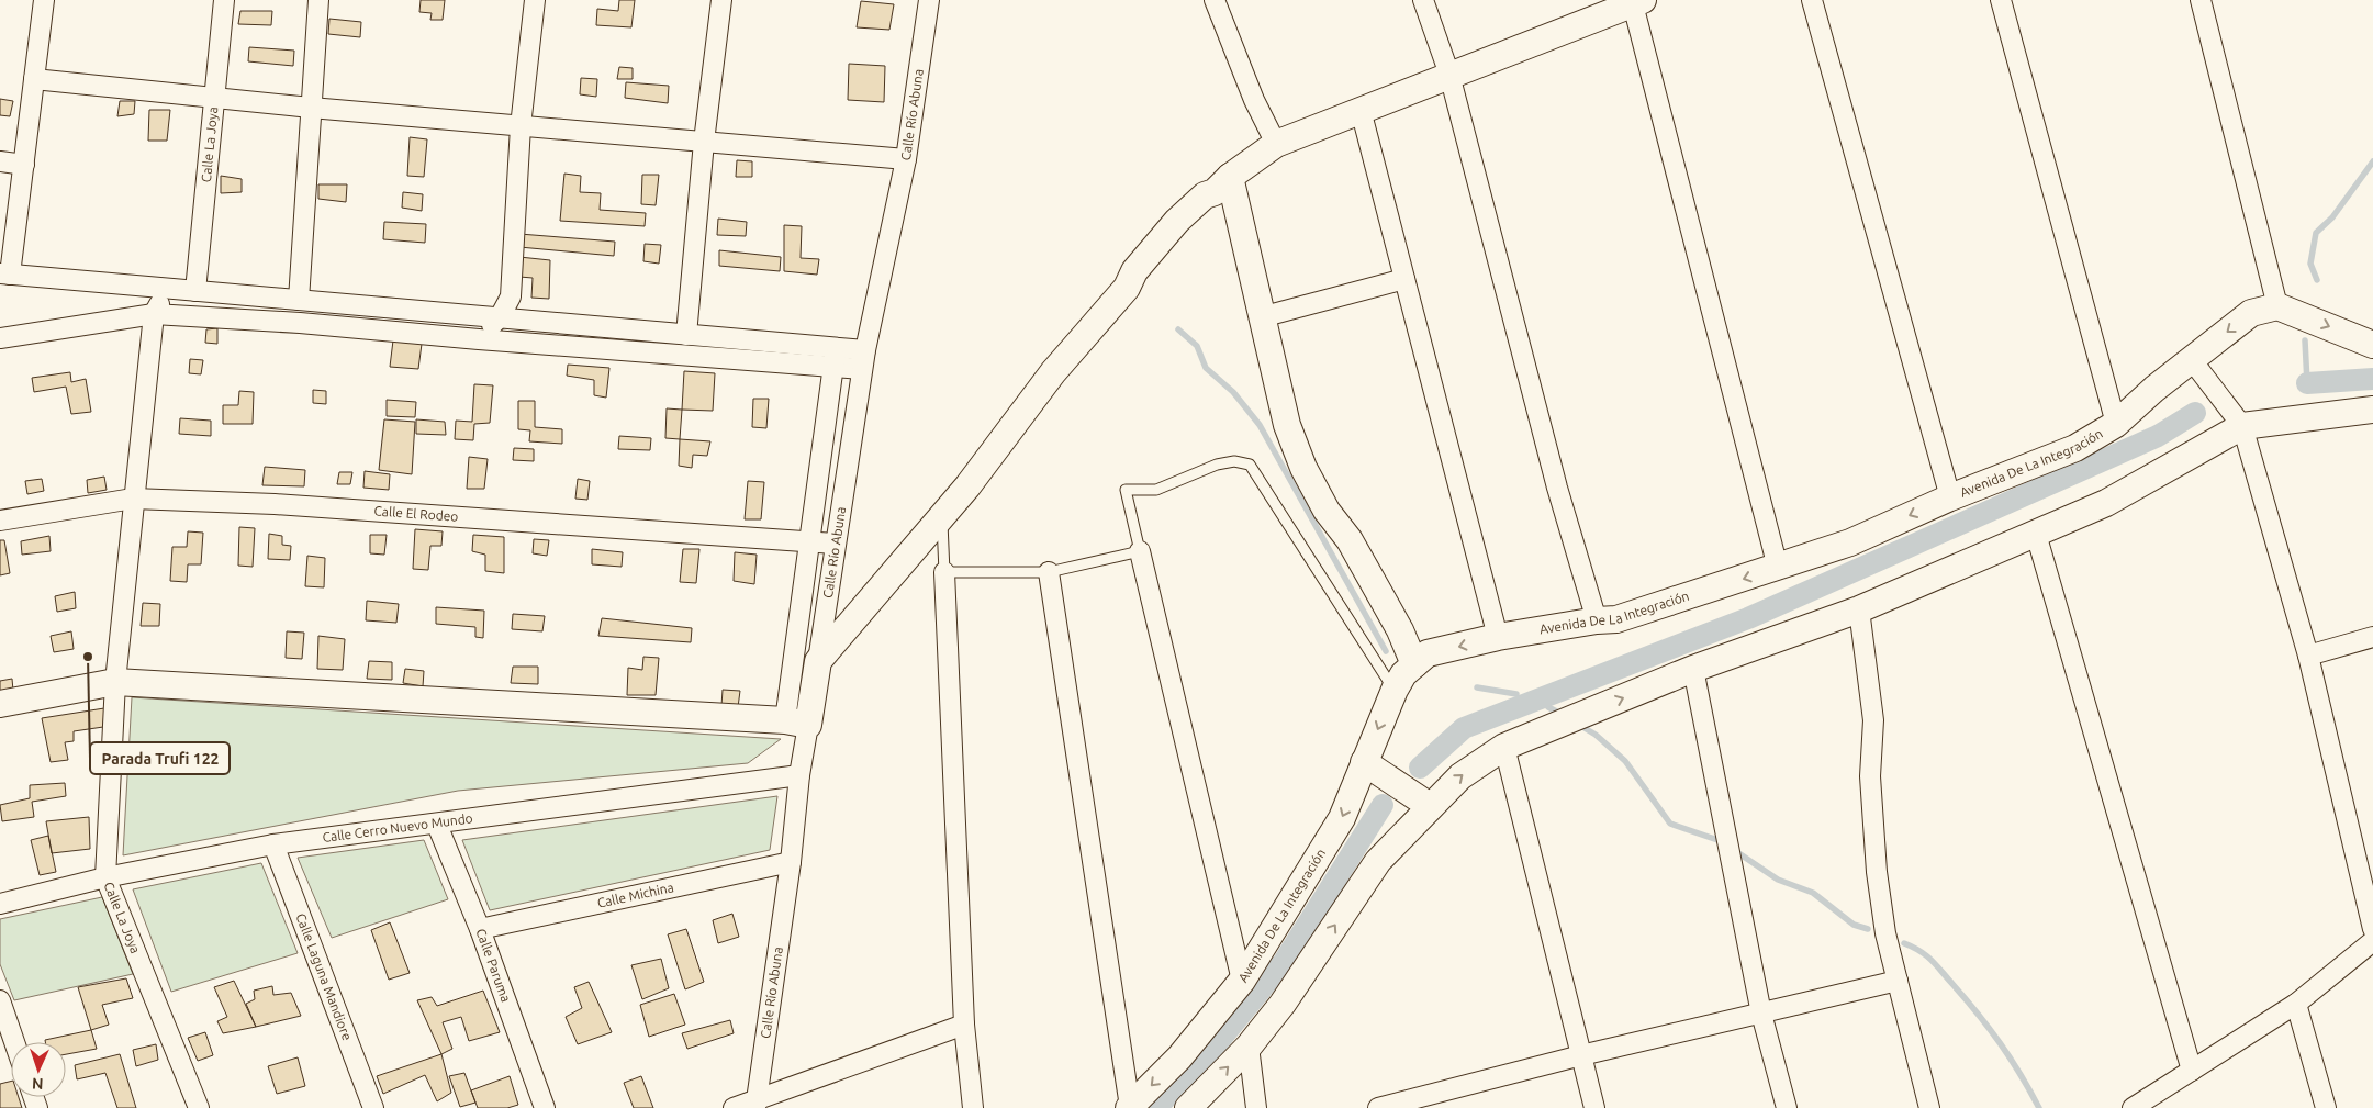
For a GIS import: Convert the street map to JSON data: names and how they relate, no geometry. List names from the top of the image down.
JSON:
{
  "streets": {
    "main road": ["Calle Río Abuna", "Avenida De La Integración"],
    "street": [
      "Calle La Joya",
      "Calle El Rodeo",
      "Calle Cerro Nuevo Mundo",
      "Calle Michina",
      "Calle Paruma",
      "Calle Laguna Mandiore"
    ]
  },
  "crossings": [
    ["Calle Río Abuna", "Calle El Rodeo"],
    ["Calle Río Abuna", "Calle Cerro Nuevo Mundo"],
    ["Calle Río Abuna", "Calle Michina"],
    ["Calle La Joya", "Calle El Rodeo"],
    ["Calle La Joya", "Calle Cerro Nuevo Mundo"],
    ["Calle Cerro Nuevo Mundo", "Calle Paruma"],
    ["Calle Cerro Nuevo Mundo", "Calle Laguna Mandiore"],
    ["Calle Michina", "Calle Paruma"]
  ],
  "places": ["Parada Trufi 122"],
  "north": "bottom"
}
